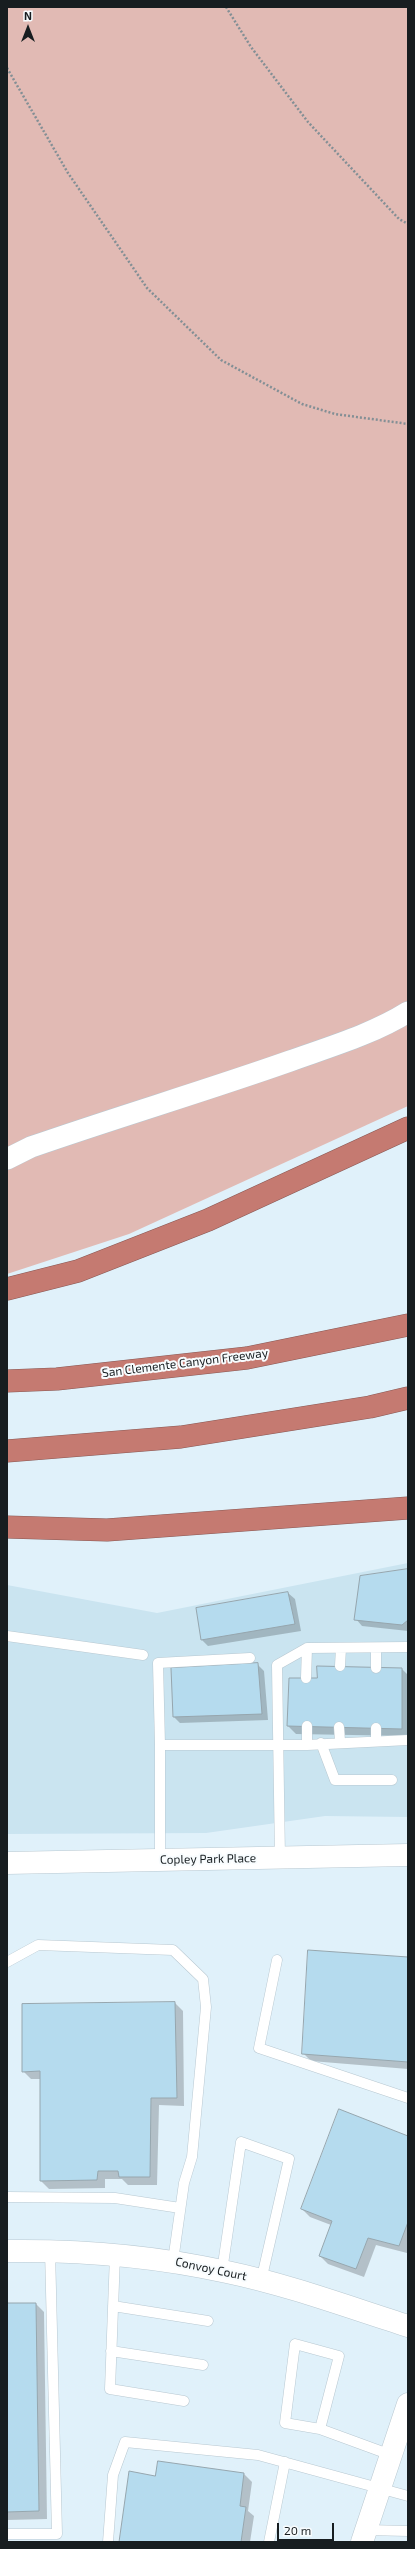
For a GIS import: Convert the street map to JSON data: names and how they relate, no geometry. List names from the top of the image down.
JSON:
{
  "streets": {
    "highway": ["San Clemente Canyon Freeway"],
    "main road": ["Copley Park Place", "Convoy Court"]
  },
  "scale_bar": "20 m",
  "north": "top"
}
